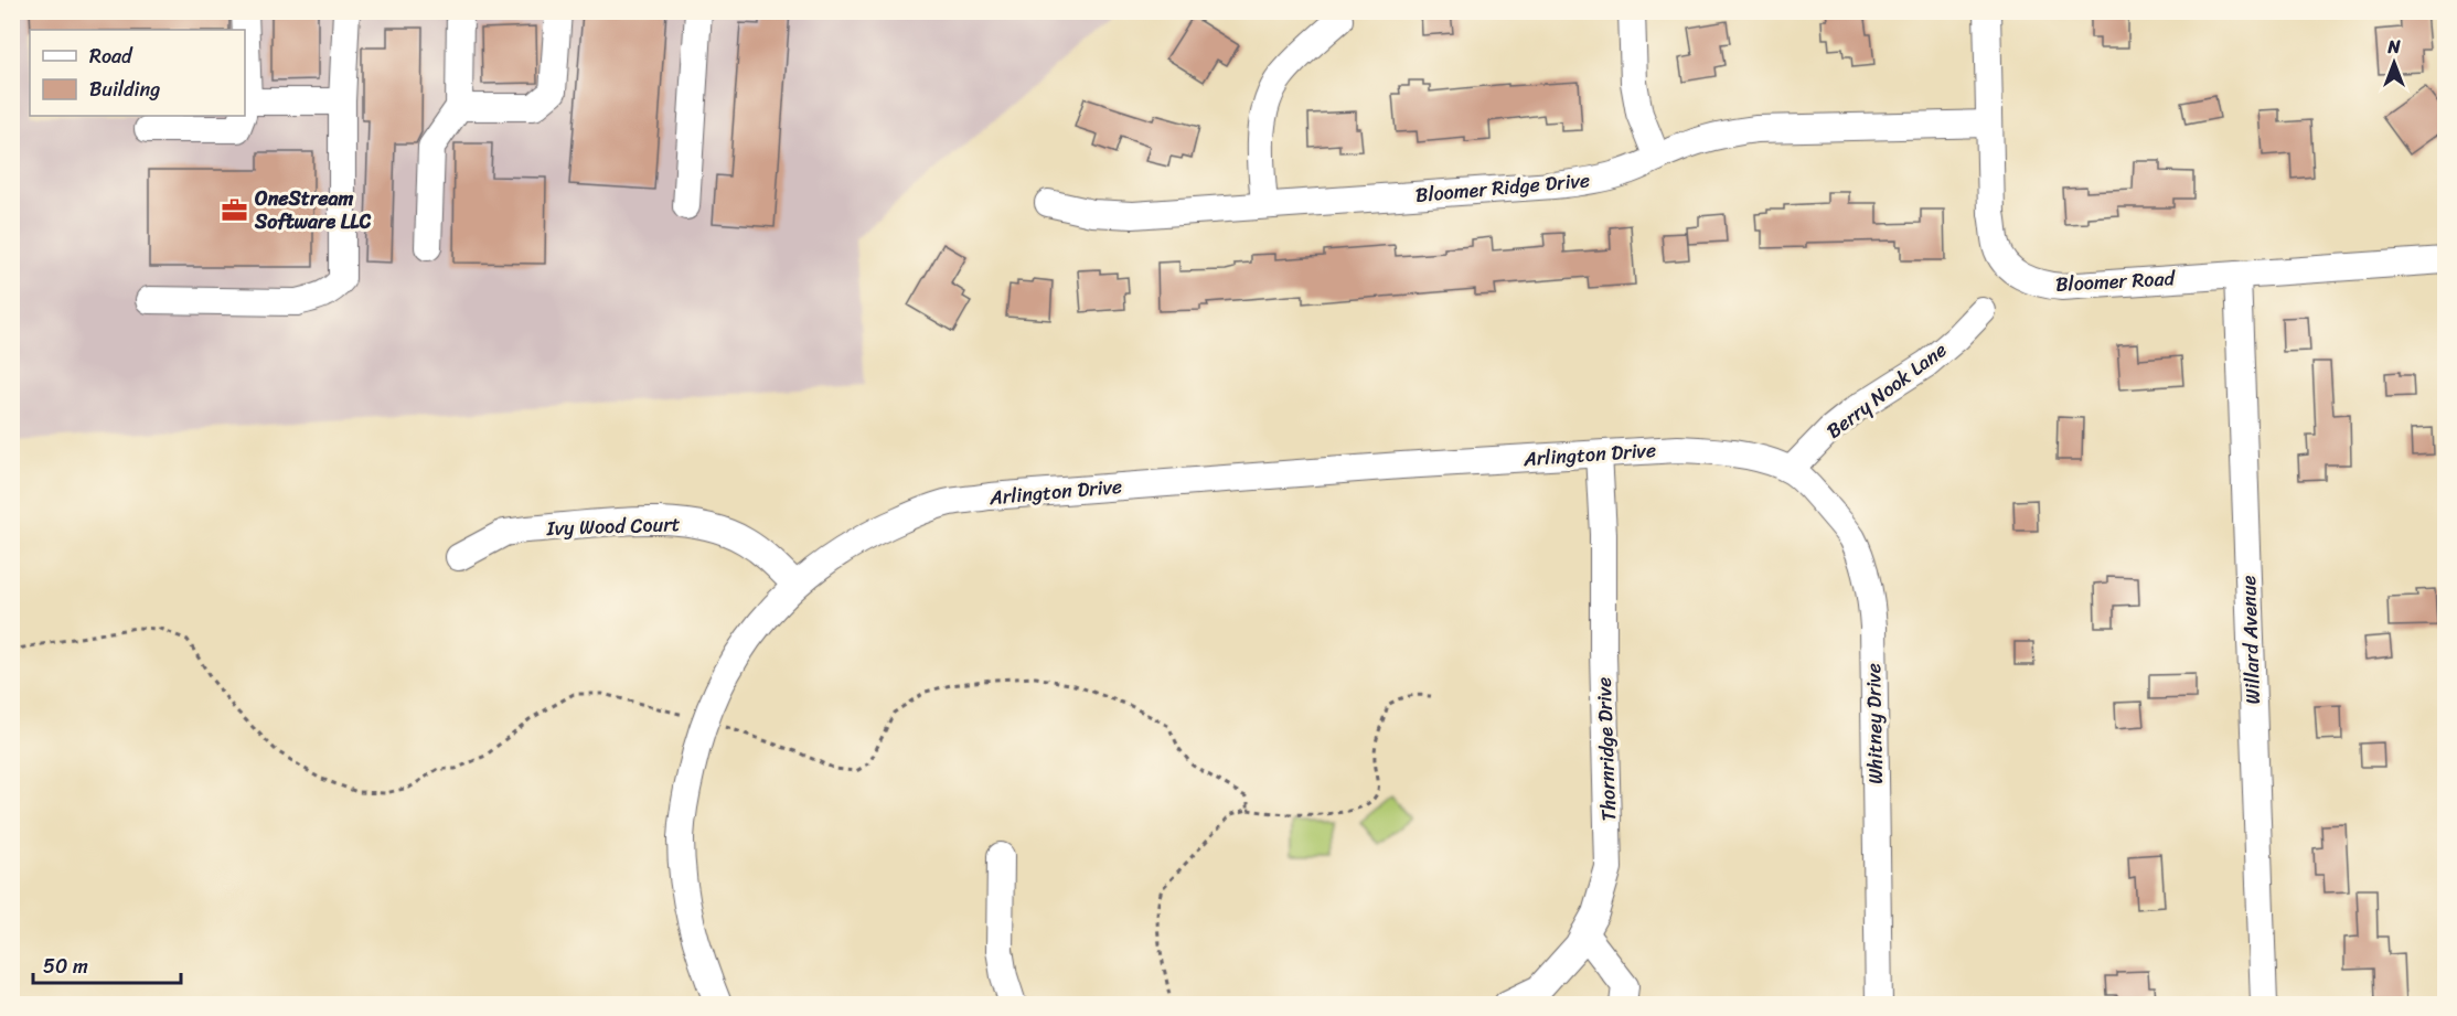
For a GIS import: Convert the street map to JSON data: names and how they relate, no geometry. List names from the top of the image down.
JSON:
{
  "streets": {
    "street": [
      "Bloomer Ridge Drive",
      "Bloomer Road",
      "Berry Nook Lane",
      "Arlington Drive",
      "Ivy Wood Court",
      "Willard Avenue",
      "Whitney Drive",
      "Thornridge Drive"
    ]
  },
  "crossings": [
    ["Bloomer Ridge Drive", "Bloomer Road"],
    ["Bloomer Road", "Willard Avenue"],
    ["Berry Nook Lane", "Arlington Drive"],
    ["Berry Nook Lane", "Whitney Drive"],
    ["Arlington Drive", "Ivy Wood Court"],
    ["Arlington Drive", "Whitney Drive"],
    ["Arlington Drive", "Thornridge Drive"]
  ],
  "places": {
    "office": ["OneStream Software LLC"]
  },
  "legend": ["Road", "Building"],
  "scale_bar": "50 m",
  "north": "top"
}
